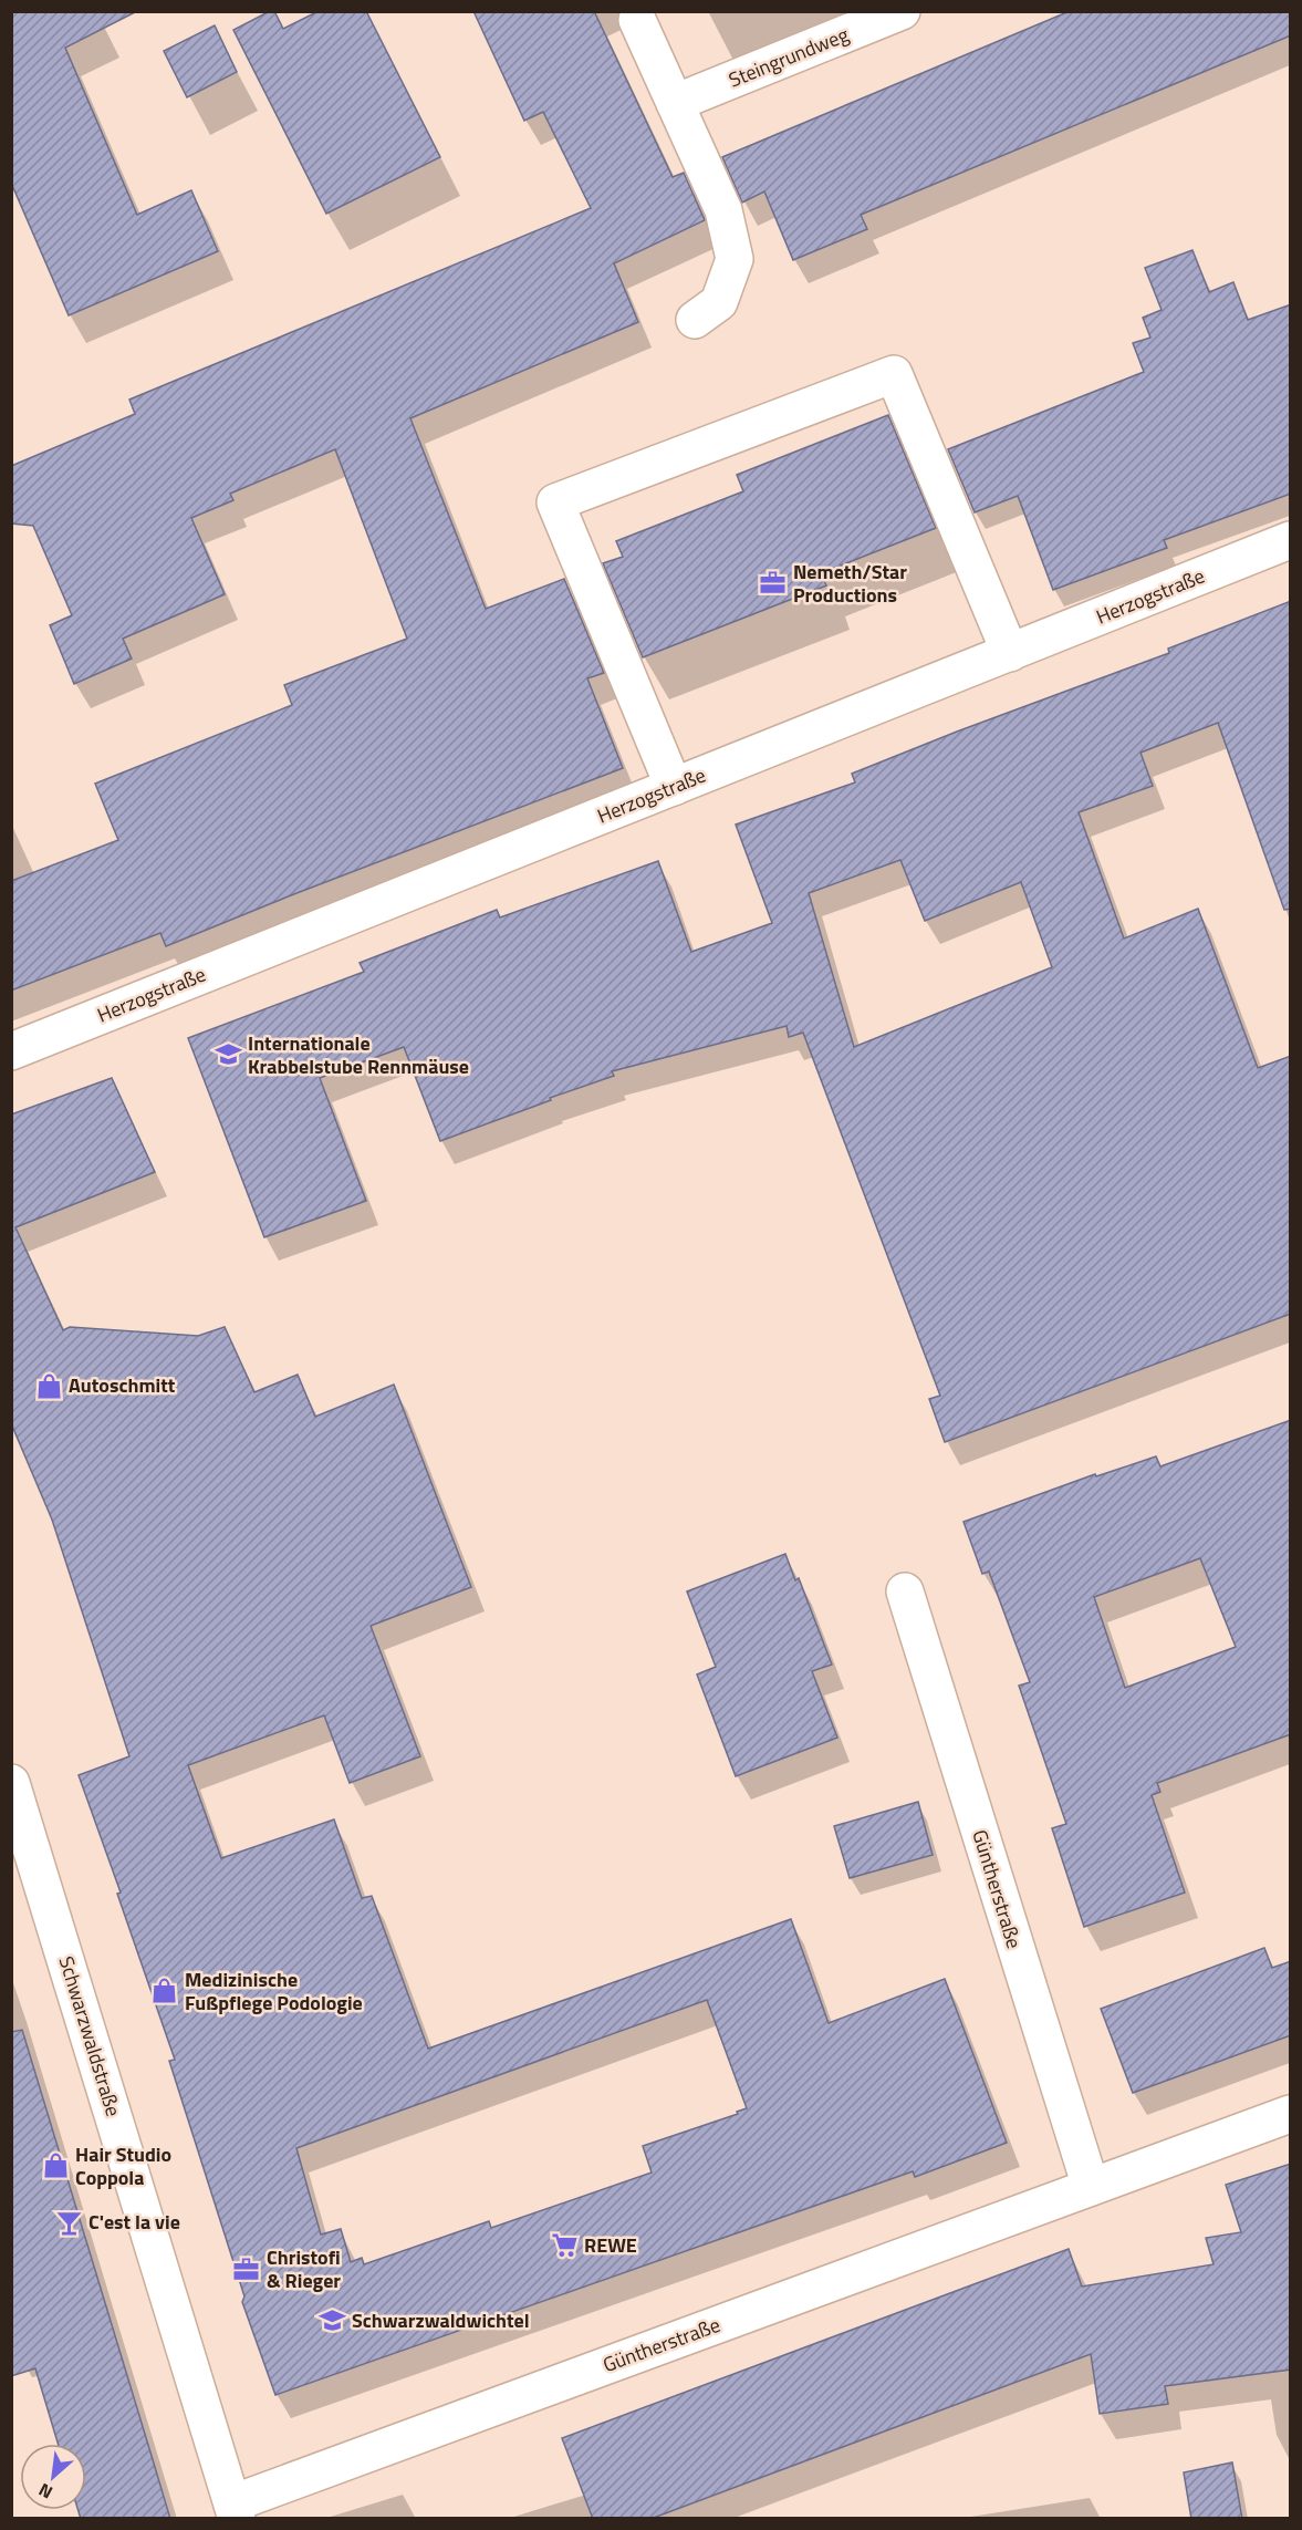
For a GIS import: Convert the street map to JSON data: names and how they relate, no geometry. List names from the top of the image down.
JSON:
{
  "streets": {
    "street": [
      "Steingrundweg",
      "Herzogstraße",
      "Güntherstraße",
      "Schwarzwaldstraße"
    ]
  },
  "crossings": [
    ["Güntherstraße", "Schwarzwaldstraße"]
  ],
  "places": {
    "office": ["Nemeth/Star Productions", "Christofi & Rieger"],
    "school or university": ["Internationale Krabbelstube Rennmäuse", "Schwarzwaldwichtel"],
    "shop": ["Autoschmitt", "Medizinische Fußpflege Podologie", "Hair Studio Coppola"],
    "bar": ["C'est la vie"],
    "supermarket": ["REWE"]
  },
  "north": "bottom left"
}
